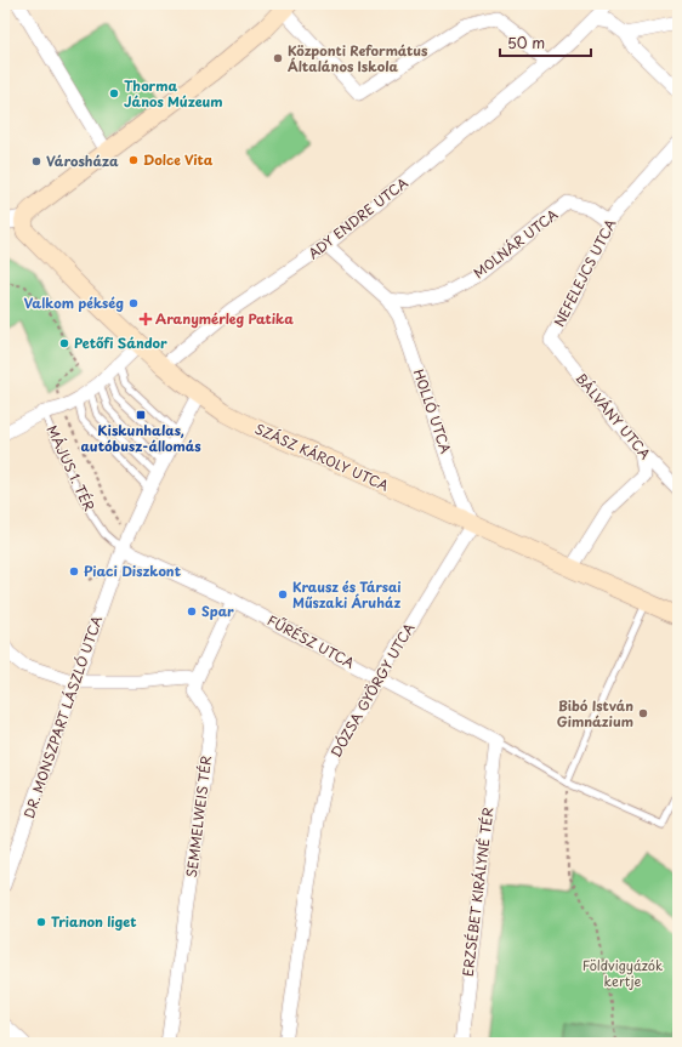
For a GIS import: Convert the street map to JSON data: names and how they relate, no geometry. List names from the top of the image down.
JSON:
{
  "streets": {
    "main road": ["SZÁSZ KÁROLY UTCA"],
    "street": [
      "ADY ENDRE UTCA",
      "MOLNÁR UTCA",
      "NEFELEJCS UTCA",
      "HOLLÓ UTCA",
      "BÁLVÁNY UTCA",
      "MÁJUS 1. TÉR",
      "FŰRÉSZ UTCA",
      "DÓZSA GYÖRGY UTCA",
      "DR. MONSZPART LÁSZLÓ UTCA",
      "SEMMELWEIS TÉR",
      "ERZSÉBET KIRÁLYNÉ TÉR"
    ]
  },
  "crossings": [
    ["ADY ENDRE UTCA", "SZÁSZ KÁROLY UTCA"],
    ["MOLNÁR UTCA", "NEFELEJCS UTCA"],
    ["MOLNÁR UTCA", "HOLLÓ UTCA"],
    ["NEFELEJCS UTCA", "BÁLVÁNY UTCA"],
    ["HOLLÓ UTCA", "SZÁSZ KÁROLY UTCA"],
    ["HOLLÓ UTCA", "DÓZSA GYÖRGY UTCA"],
    ["SZÁSZ KÁROLY UTCA", "MÁJUS 1. TÉR"],
    ["SZÁSZ KÁROLY UTCA", "DÓZSA GYÖRGY UTCA"],
    ["MÁJUS 1. TÉR", "FŰRÉSZ UTCA"],
    ["MÁJUS 1. TÉR", "DR. MONSZPART LÁSZLÓ UTCA"],
    ["FŰRÉSZ UTCA", "DÓZSA GYÖRGY UTCA"],
    ["FŰRÉSZ UTCA", "DR. MONSZPART LÁSZLÓ UTCA"],
    ["FŰRÉSZ UTCA", "ERZSÉBET KIRÁLYNÉ TÉR"]
  ],
  "parks": ["Földvigyázók kertje"],
  "places": {
    "other": [
      "Központi Református Általános Iskola",
      "Thorma János Múzeum",
      "Dolce Vita",
      "Városháza",
      "Valkom pékség",
      "Petőfi Sándor",
      "Piaci Diszkont",
      "Krausz és Társai Műszaki Áruház",
      "Spar",
      "Bibó István Gimnázium",
      "Trianon liget"
    ],
    "health": ["Aranymérleg Patika"],
    "transit": ["Kiskunhalas, autóbusz-állomás"]
  },
  "scale_bar": "50 m"
}
